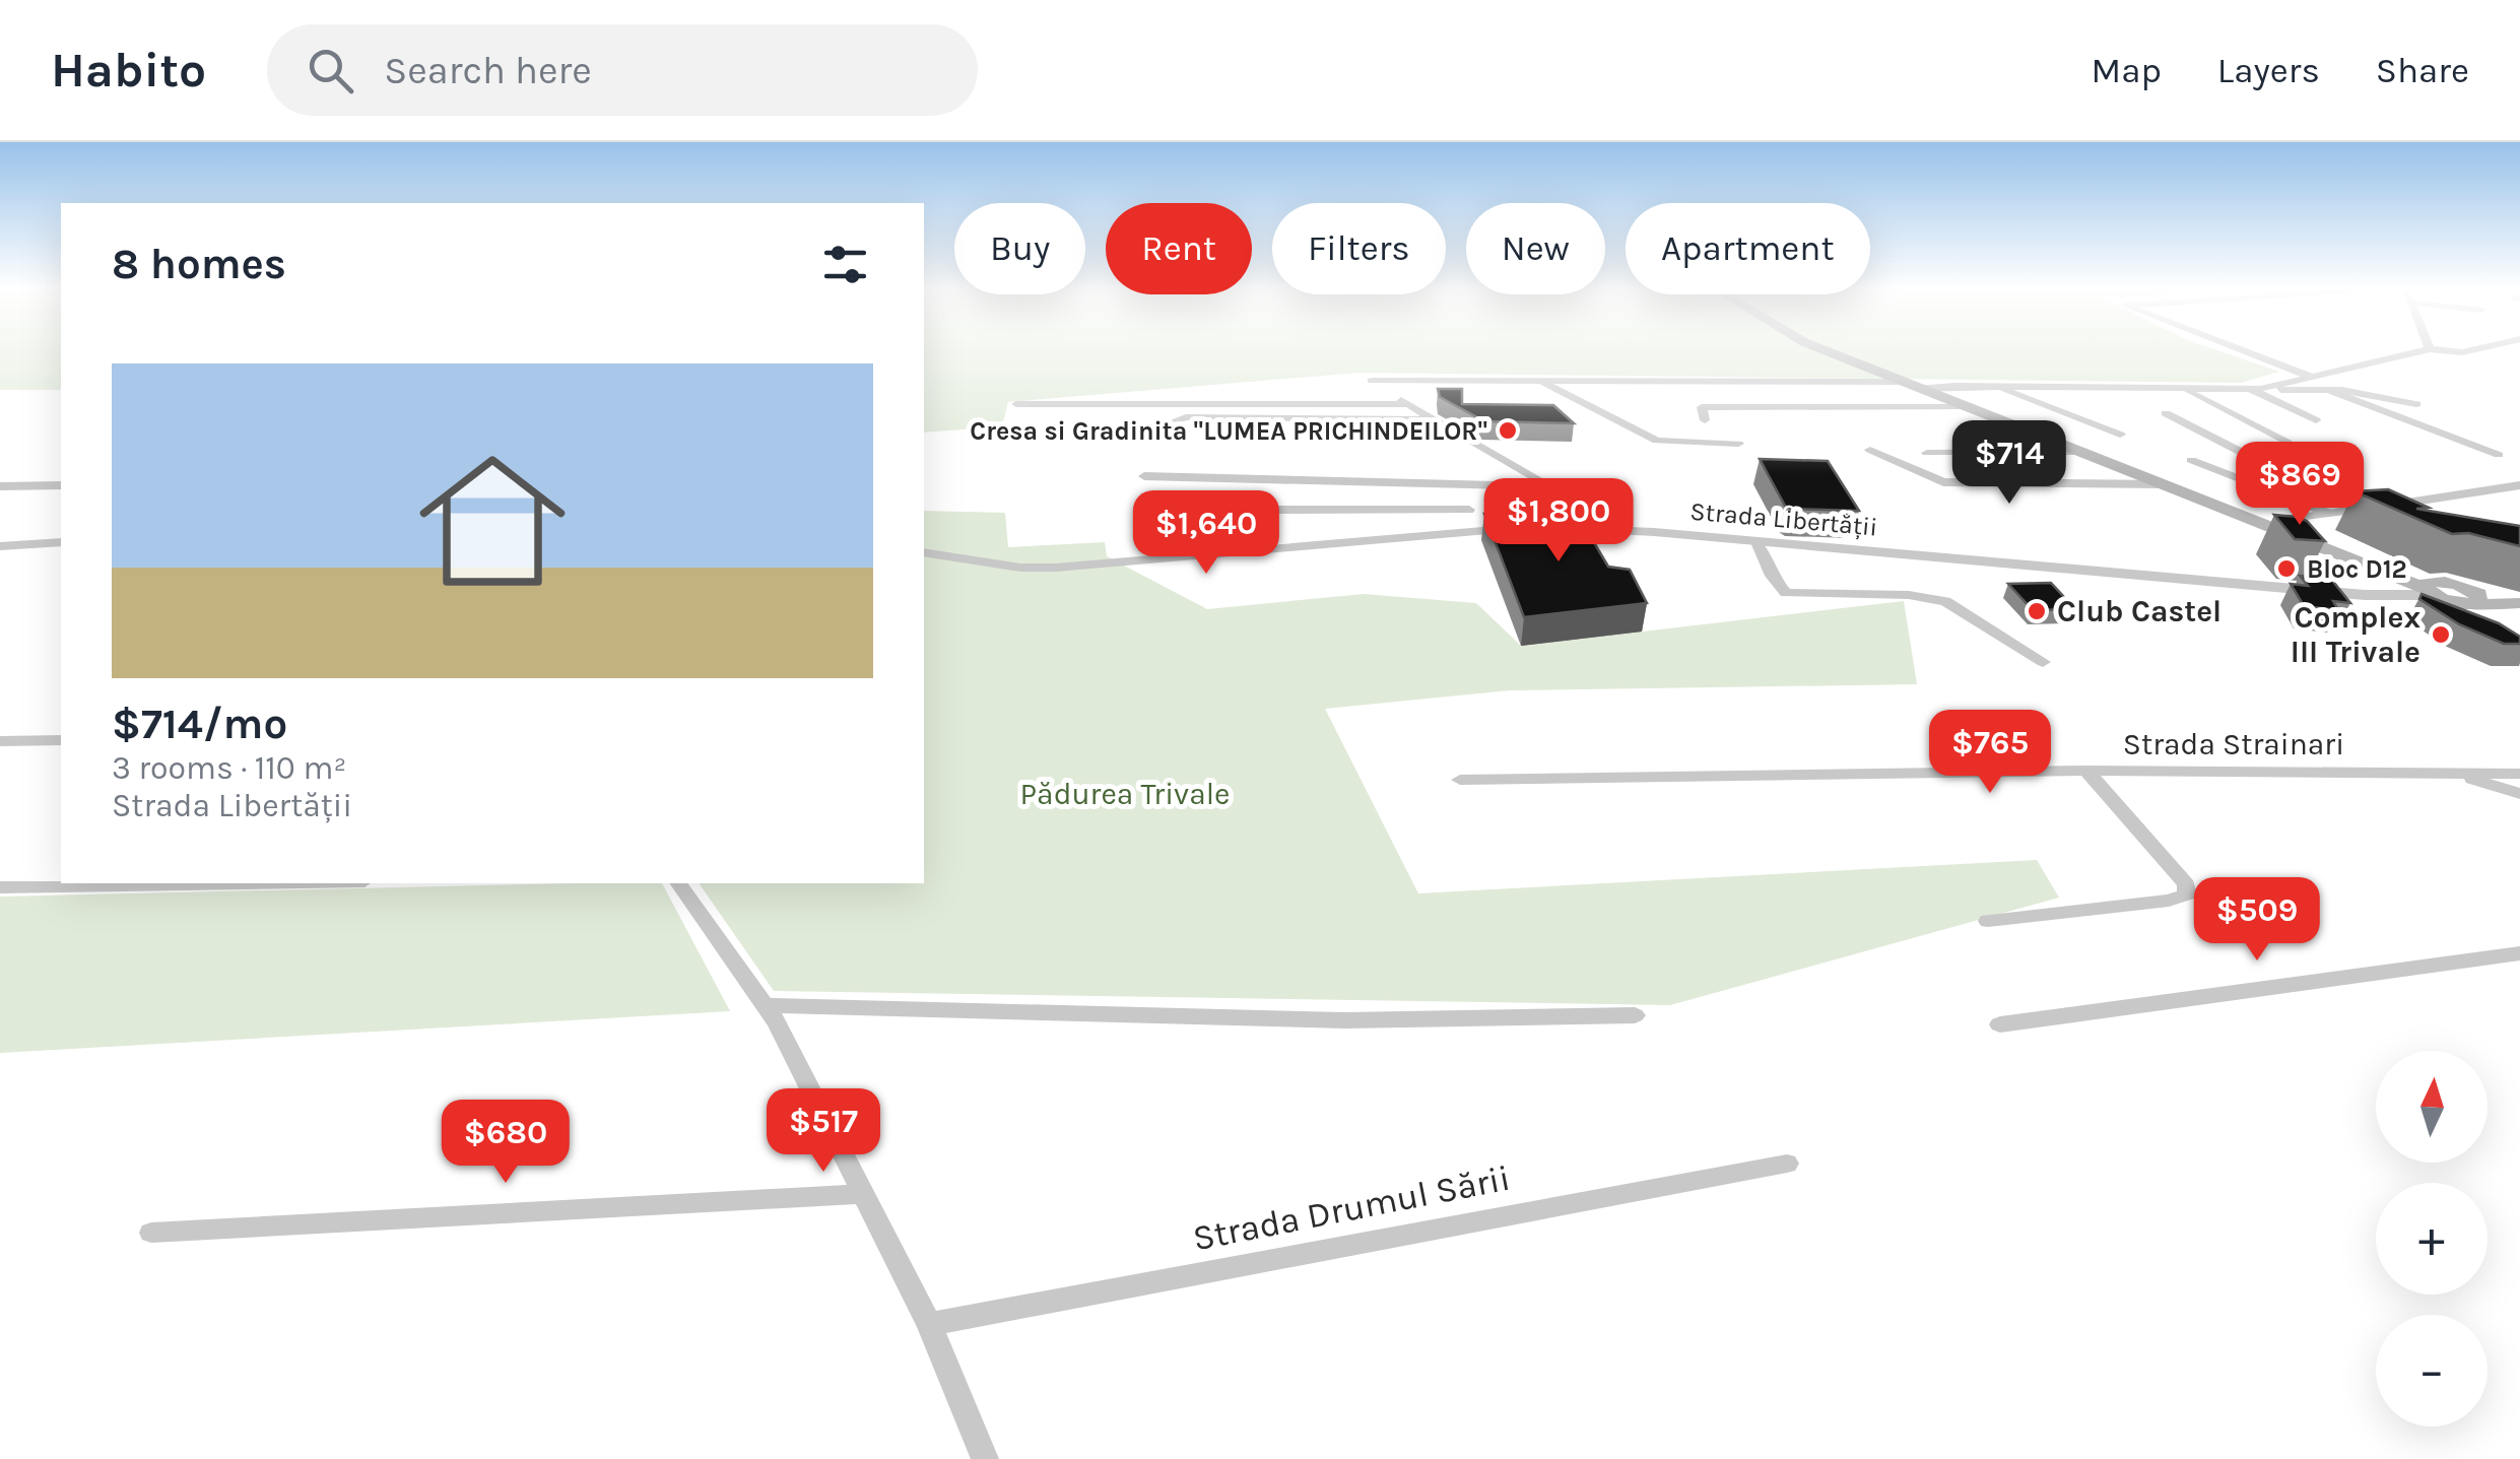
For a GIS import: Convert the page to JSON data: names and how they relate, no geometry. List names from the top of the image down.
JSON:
{
  "streets": {
    "street": ["Strada Libertății", "Strada Strainari", "Strada Drumul Sării"]
  },
  "parks": ["Pădurea Trivale"],
  "places": [
    "Cresa si Gradinita \"LUMEA PRICHINDEILOR\"",
    "Bloc D12",
    "Club Castel",
    "Complex III Trivale"
  ],
  "north": "top",
  "page": {
    "header": "Habito",
    "search": "Search here",
    "nav": ["Map", "Layers", "Share"],
    "chip": [
      "Buy",
      "Rent",
      "Filters",
      "New",
      "Apartment"
    ],
    "heading": "8 homes",
    "list": [
      {
        "name": "$714/mo",
        "note": "3 rooms · 110 m² · Strada Libertății"
      }
    ],
    "price": [
      "$714",
      "$869",
      "$1,800",
      "$1,640",
      "$765",
      "$509",
      "$517",
      "$680"
    ],
    "map_buttons": ["+", "−"]
  }
}
